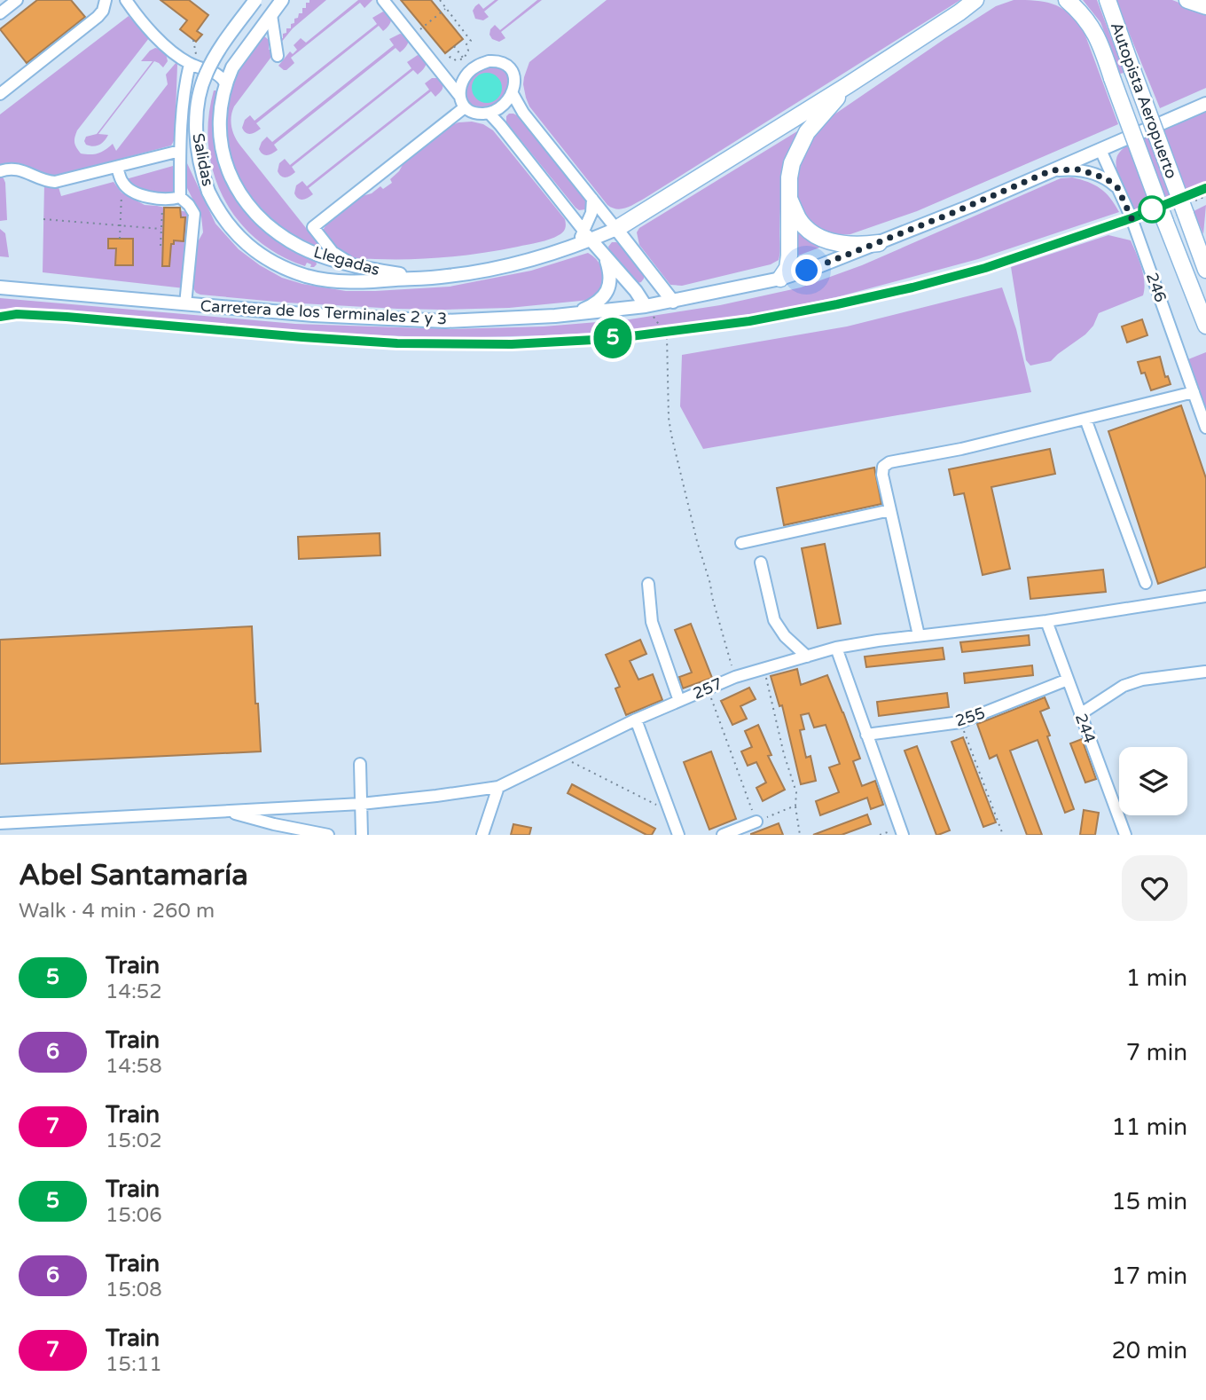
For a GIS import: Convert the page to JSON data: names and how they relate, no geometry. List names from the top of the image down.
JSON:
{
  "streets": {
    "highway": ["Autopista Aeropuerto"],
    "main road": ["Salidas", "Llegadas", "Carretera de los Terminales 2 y 3"],
    "street": [
      "246",
      "257",
      "255",
      "244"
    ]
  },
  "crossings": [
    ["Salidas", "Llegadas"],
    ["246", "Carretera de los Terminales 2 y 3"],
    ["257", "244"],
    ["255", "244"]
  ],
  "page": {
    "on_map": "5",
    "heading": ["Abel Santamaría", "Walk · 4 min · 260 m"],
    "list": [
      {
        "mark": "5",
        "name": "Train",
        "note": "14:52",
        "value": "1 min"
      },
      {
        "mark": "6",
        "name": "Train",
        "note": "14:58",
        "value": "7 min"
      },
      {
        "mark": "7",
        "name": "Train",
        "note": "15:02",
        "value": "11 min"
      },
      {
        "mark": "5",
        "name": "Train",
        "note": "15:06",
        "value": "15 min"
      },
      {
        "mark": "6",
        "name": "Train",
        "note": "15:08",
        "value": "17 min"
      },
      {
        "mark": "7",
        "name": "Train",
        "note": "15:11",
        "value": "20 min"
      }
    ]
  }
}
